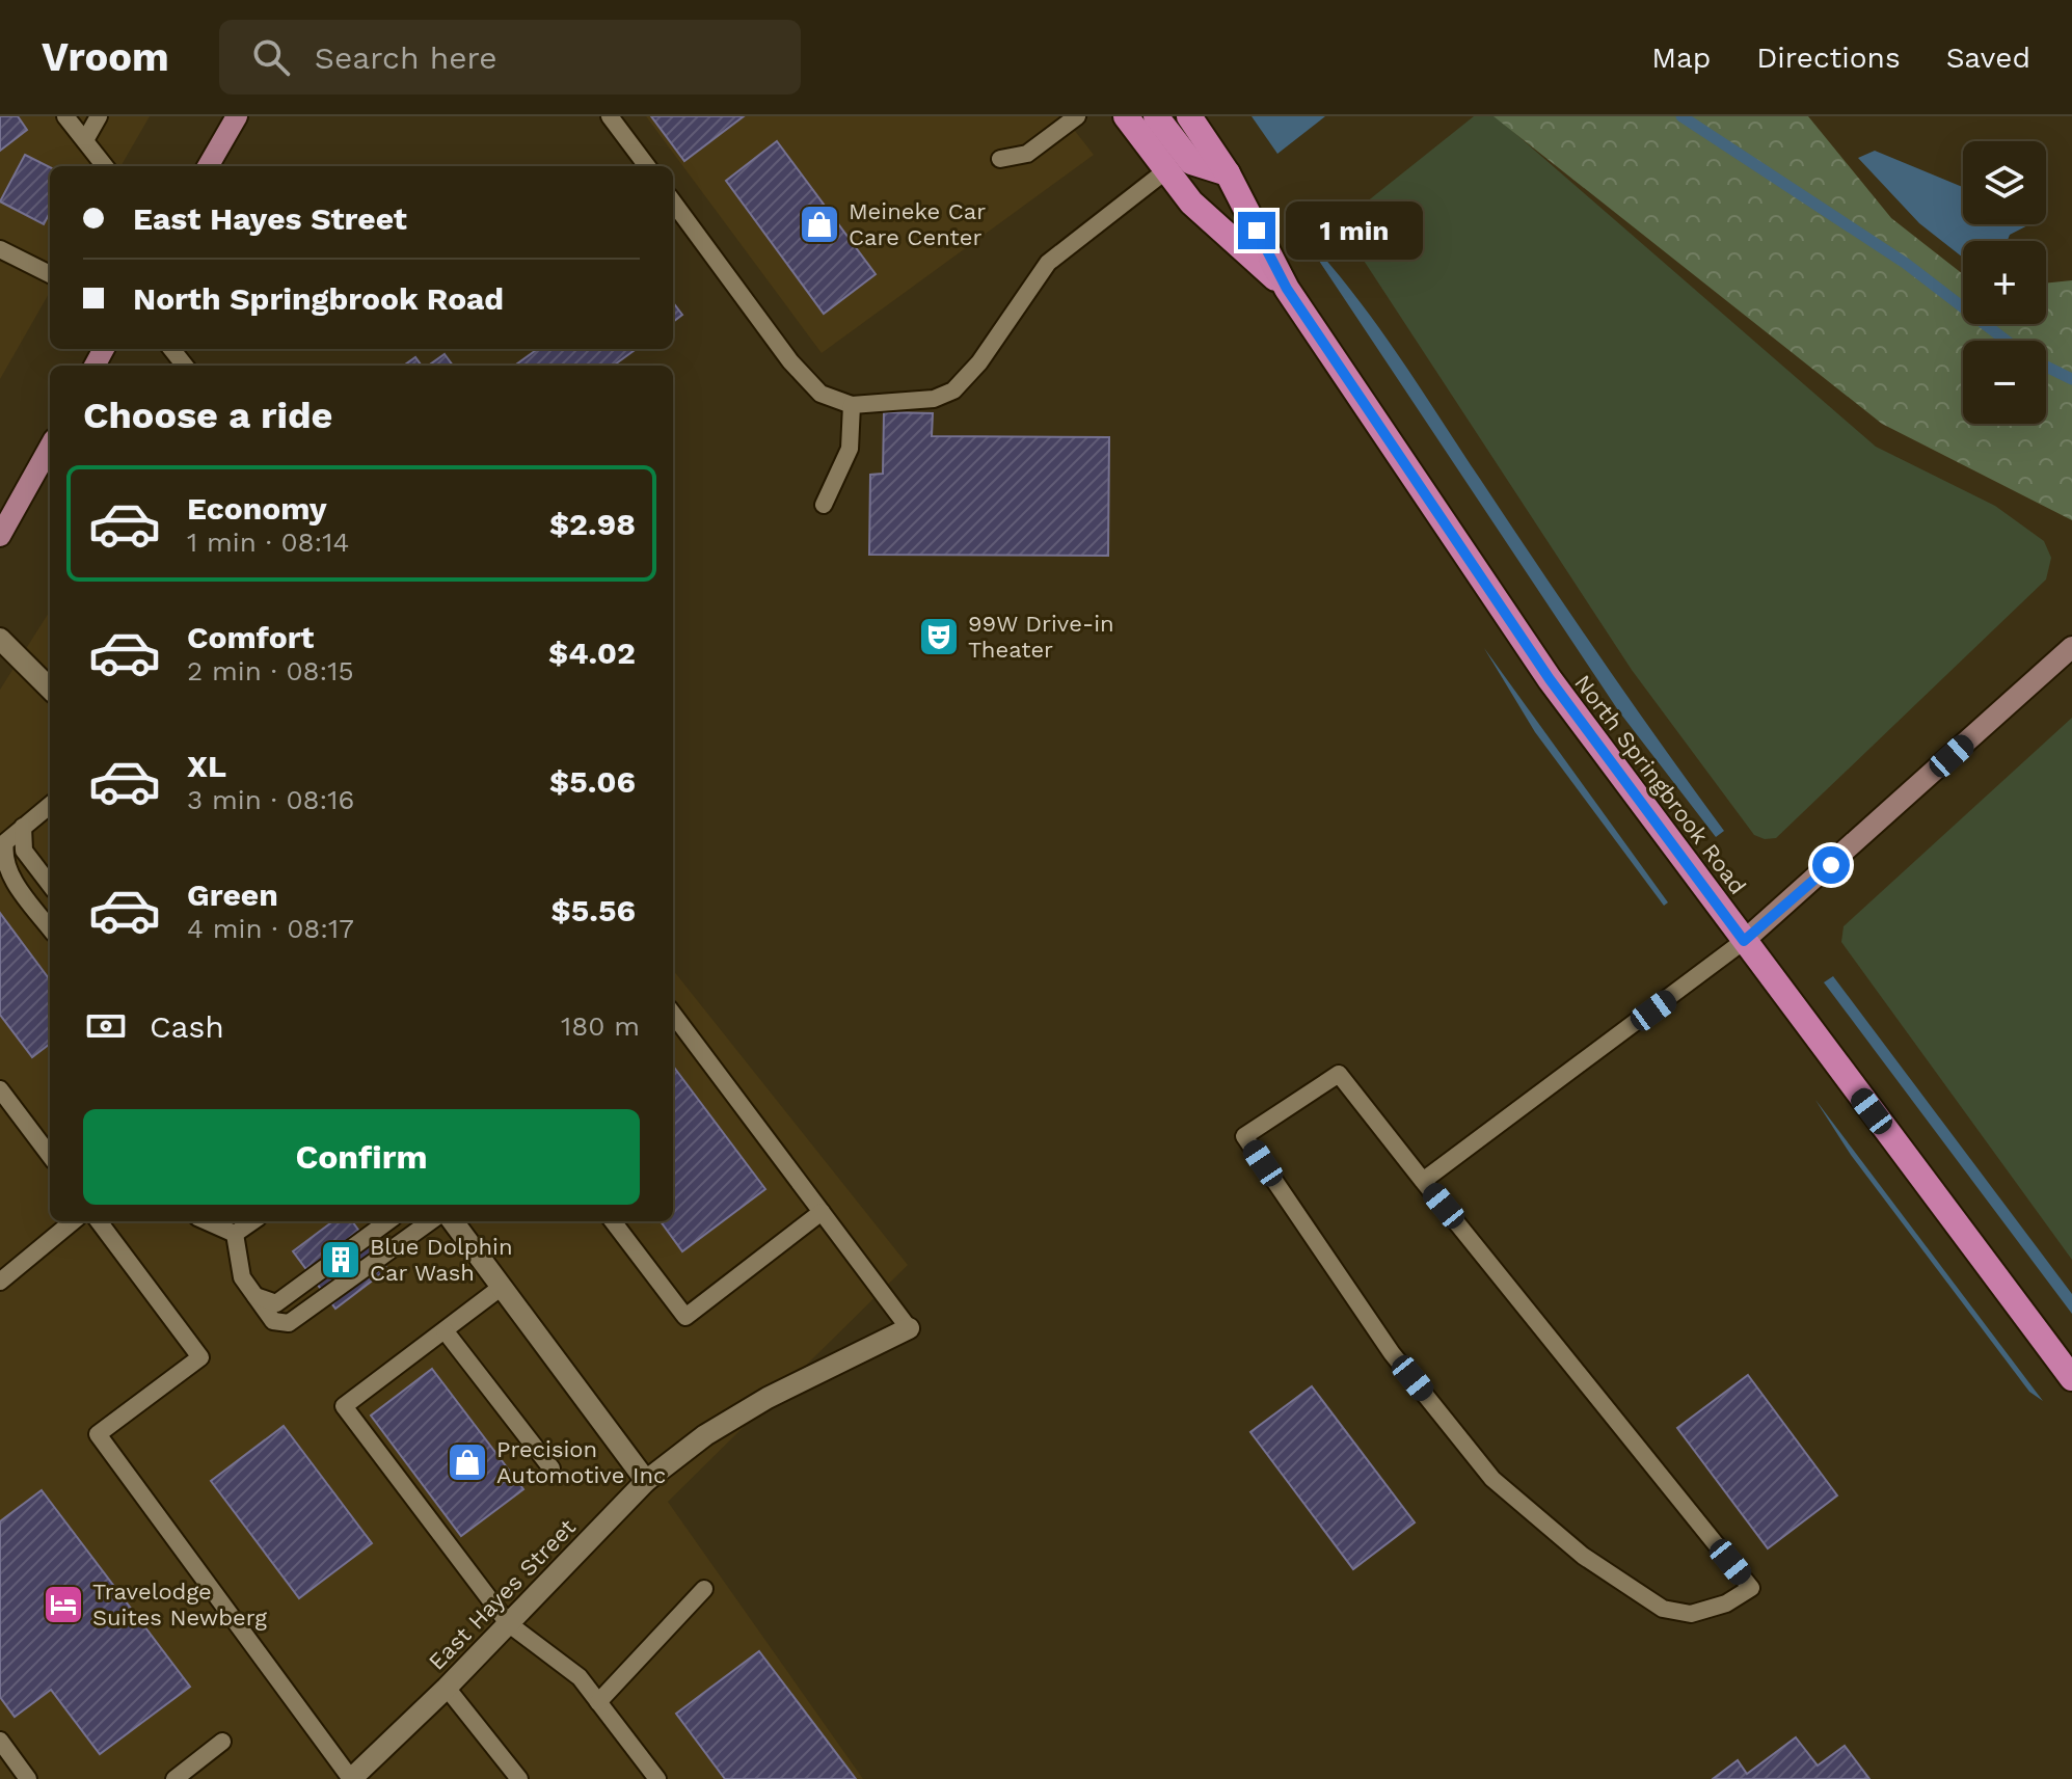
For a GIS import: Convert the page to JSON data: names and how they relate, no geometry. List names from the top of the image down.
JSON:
{
  "streets": {
    "highway": ["North Springbrook Road"],
    "street": ["East Hayes Street"]
  },
  "places": {
    "shop": ["Meineke Car Care Center", "Precision Automotive Inc"],
    "theatre": ["99W Drive-in Theater"],
    "building": ["Blue Dolphin Car Wash"],
    "hotel": ["Travelodge Suites Newberg"]
  },
  "page": {
    "header": "Vroom",
    "search": "Search here",
    "nav": ["Map", "Directions", "Saved"],
    "map_buttons": ["+", "−"],
    "banner": ["East Hayes Street", "North Springbrook Road"],
    "bubble": "1 min",
    "heading": "Choose a ride",
    "list": [
      {
        "name": "Economy",
        "note": "1 min · 08:14",
        "value": "$2.98"
      },
      {
        "name": "Comfort",
        "note": "2 min · 08:15",
        "value": "$4.02"
      },
      {
        "name": "XL",
        "note": "3 min · 08:16",
        "value": "$5.06"
      },
      {
        "name": "Green",
        "note": "4 min · 08:17",
        "value": "$5.56"
      }
    ],
    "pay": ["Cash", "180 m"],
    "buttons": "Confirm"
  }
}
